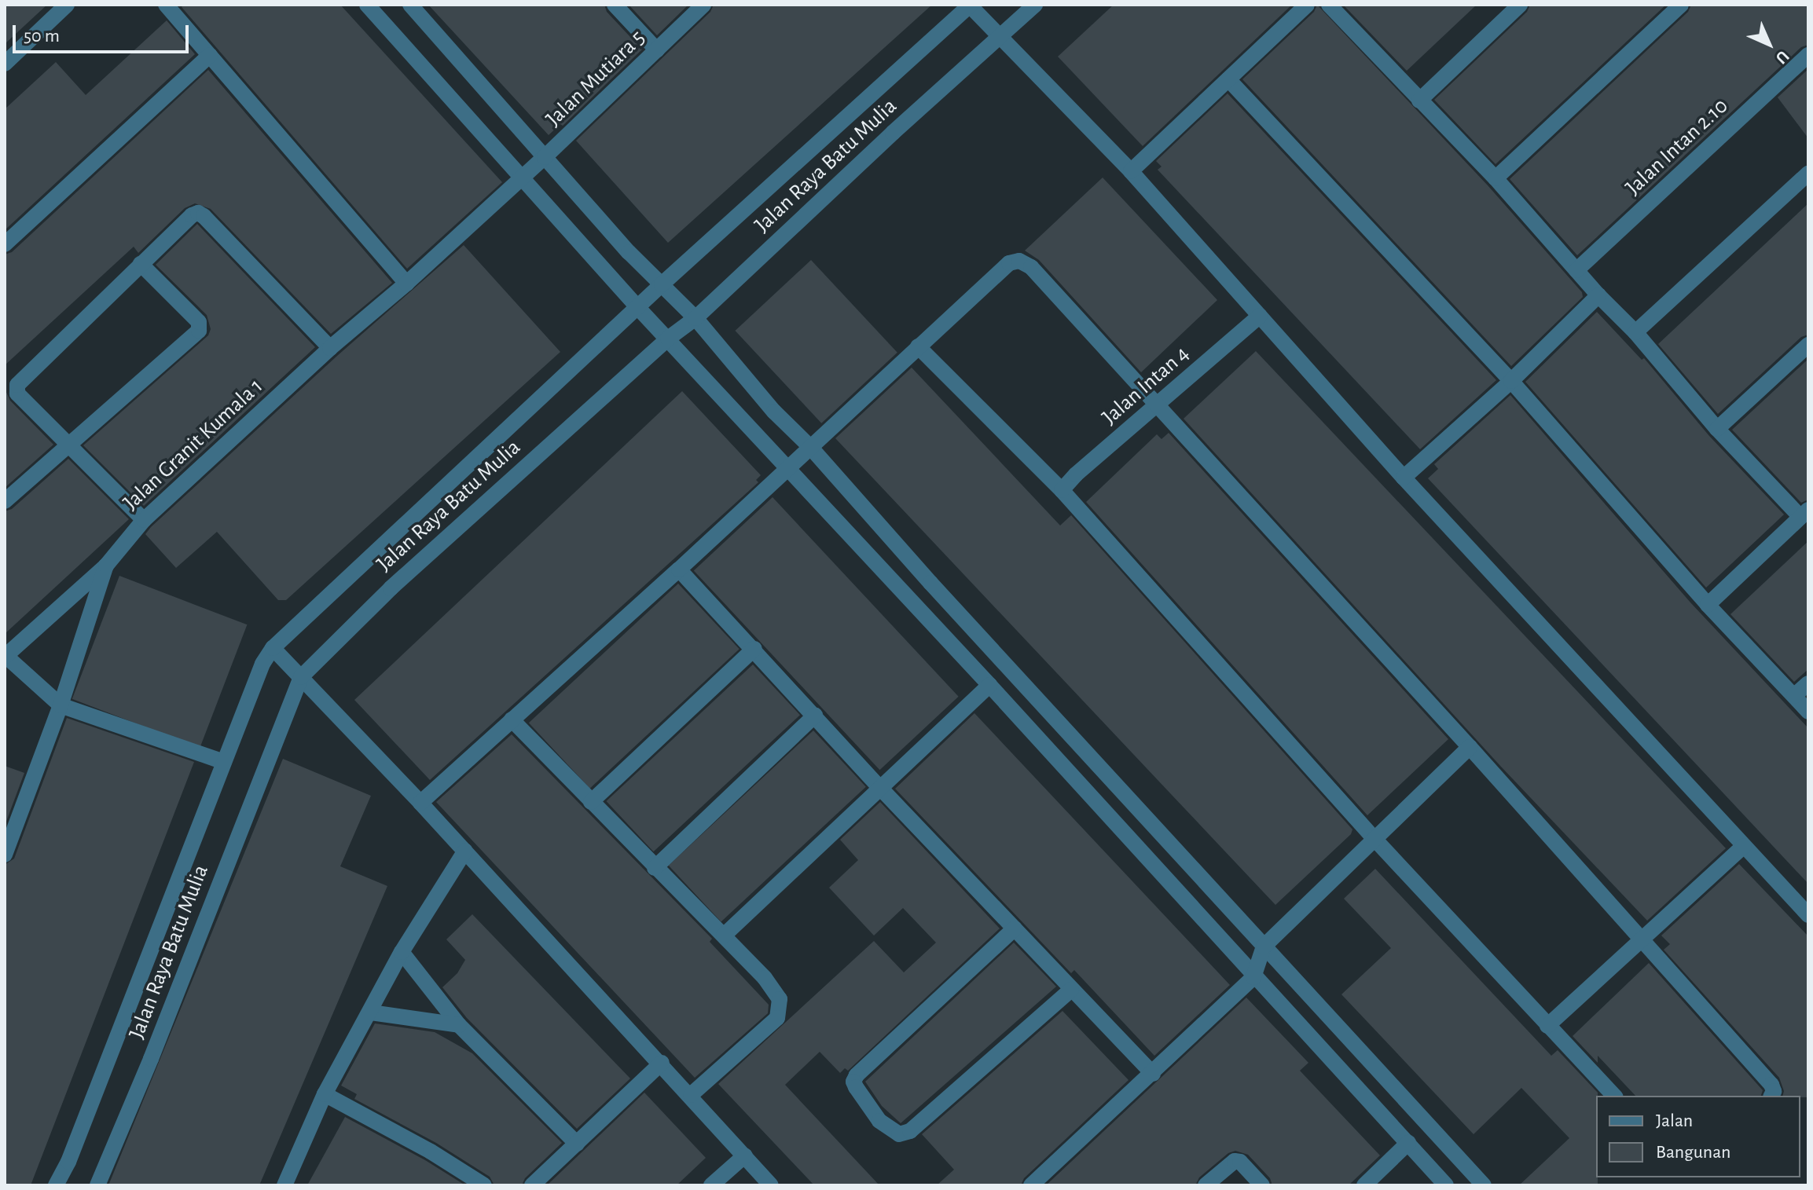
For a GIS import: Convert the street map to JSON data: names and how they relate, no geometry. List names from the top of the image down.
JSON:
{
  "streets": {
    "street": [
      "Jalan Mutiara 5",
      "Jalan Intan 2.10",
      "Jalan Raya Batu Mulia",
      "Jalan Intan 4",
      "Jalan Granit Kumala 1"
    ]
  },
  "crossings": [
    ["Jalan Mutiara 5", "Jalan Granit Kumala 1"]
  ],
  "legend": ["Jalan", "Bangunan"],
  "scale_bar": "50 m",
  "north": "bottom right"
}
